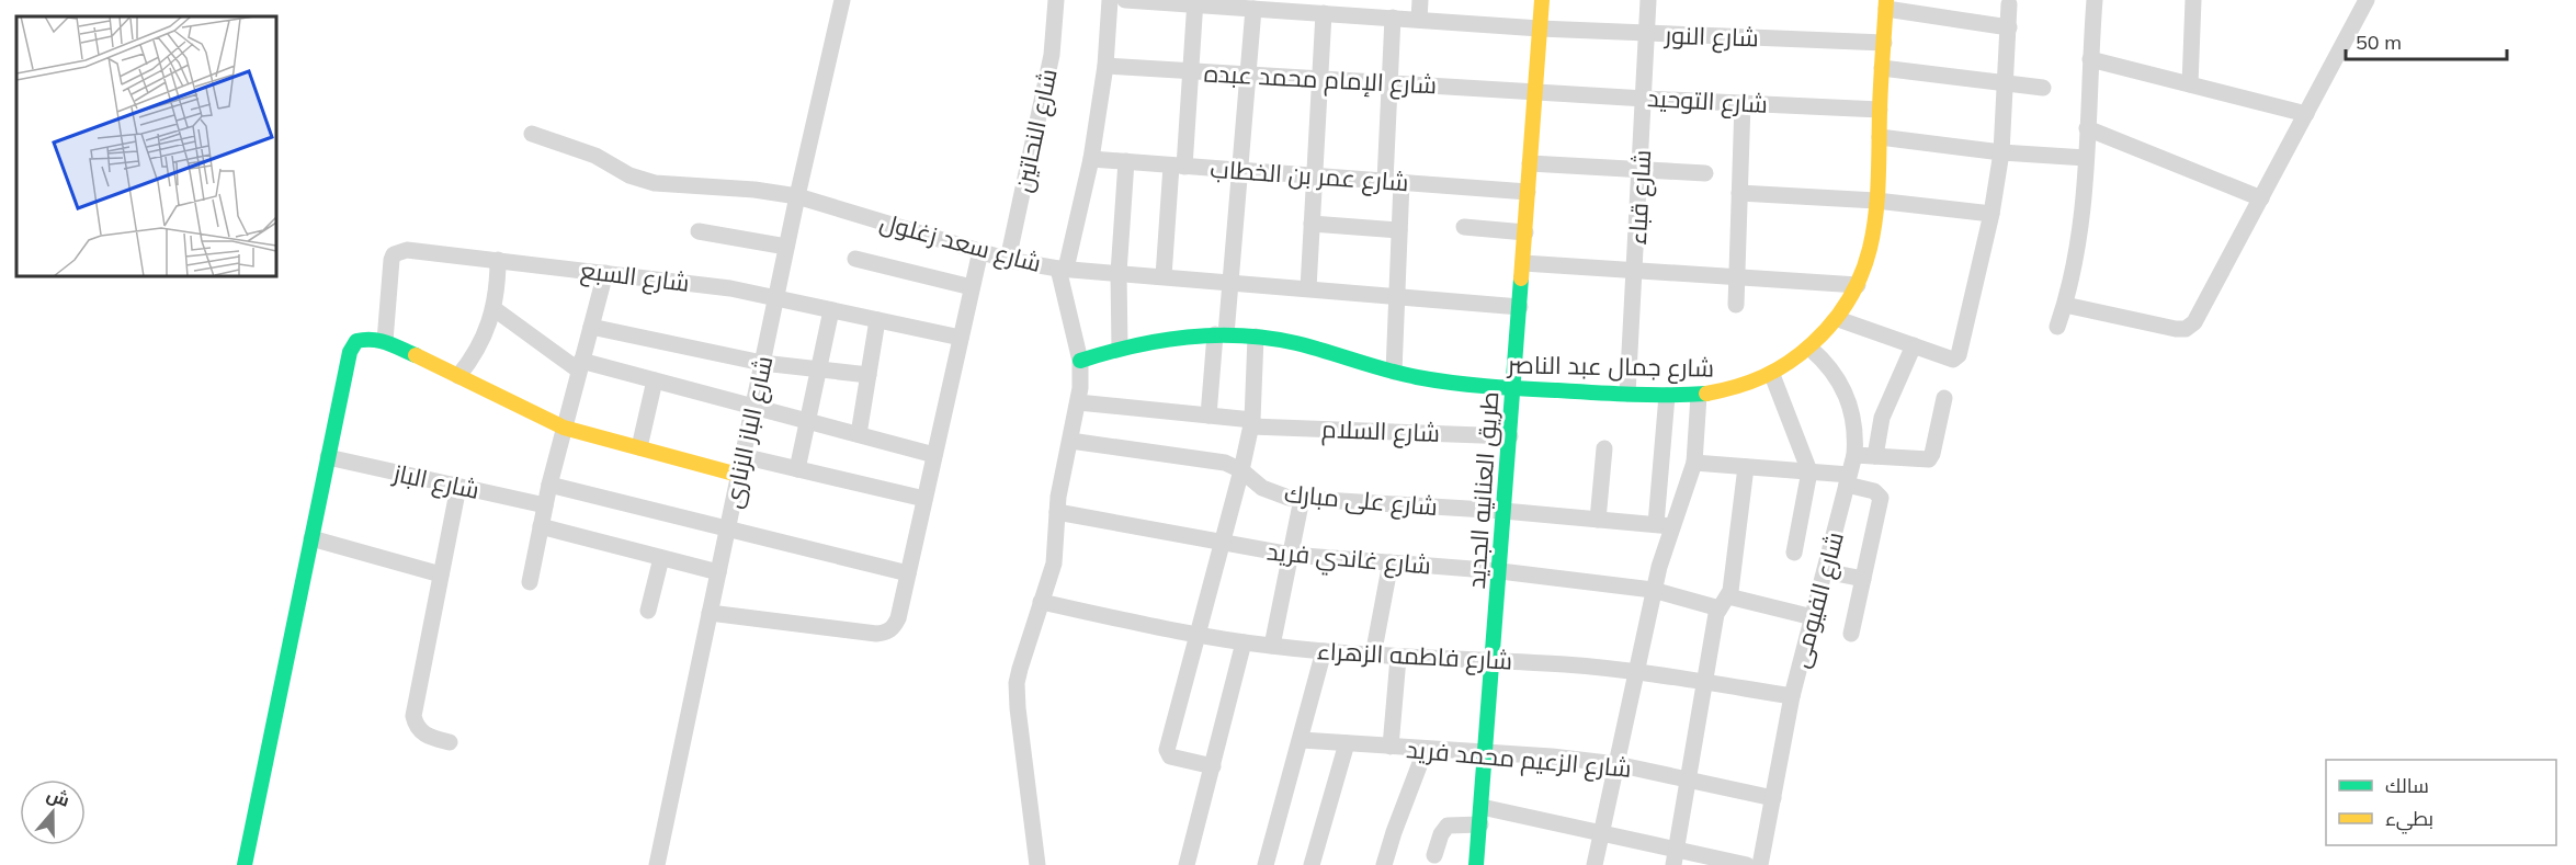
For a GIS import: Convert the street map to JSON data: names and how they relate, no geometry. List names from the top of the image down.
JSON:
{
  "streets": {
    "street": [
      "شارع النور",
      "شارع الإمام محمد عبده",
      "شارع التوحيد",
      "شارع النحاتين",
      "شارع عمر بن الخطاب",
      "شارع قباء",
      "شارع سعد زغلول",
      "شارع السبع",
      "شارع جمال عبد الناصر",
      "شارع السلام",
      "شارع الباز الزنارى",
      "شارع الباز",
      "طريق العنانيه الجديد",
      "شارع على مبارك",
      "شارع غاندي فريد",
      "شارع الفيومى",
      "شارع فاطمه الزهراء",
      "شارع الزعيم محمد فريد"
    ]
  },
  "crossings": [
    ["شارع النور", "شارع قباء"],
    ["شارع النور", "شارع جمال عبد الناصر"],
    ["شارع النور", "طريق العنانيه الجديد"],
    ["شارع الإمام محمد عبده", "شارع التوحيد"],
    ["شارع الإمام محمد عبده", "طريق العنانيه الجديد"],
    ["شارع التوحيد", "شارع قباء"],
    ["شارع التوحيد", "شارع جمال عبد الناصر"],
    ["شارع التوحيد", "طريق العنانيه الجديد"],
    ["شارع النحاتين", "شارع سعد زغلول"],
    ["شارع عمر بن الخطاب", "طريق العنانيه الجديد"],
    ["شارع قباء", "شارع جمال عبد الناصر"],
    ["شارع سعد زغلول", "شارع الباز الزنارى"],
    ["شارع سعد زغلول", "طريق العنانيه الجديد"],
    ["شارع السبع", "شارع الباز الزنارى"],
    ["شارع جمال عبد الناصر", "طريق العنانيه الجديد"],
    ["شارع جمال عبد الناصر", "شارع الفيومى"],
    ["شارع السلام", "طريق العنانيه الجديد"],
    ["طريق العنانيه الجديد", "شارع على مبارك"],
    ["طريق العنانيه الجديد", "شارع غاندي فريد"],
    ["طريق العنانيه الجديد", "شارع فاطمه الزهراء"],
    ["طريق العنانيه الجديد", "شارع الزعيم محمد فريد"],
    ["شارع غاندي فريد", "شارع الفيومى"],
    ["شارع الفيومى", "شارع فاطمه الزهراء"],
    ["شارع الفيومى", "شارع الزعيم محمد فريد"]
  ],
  "legend": ["سالك", "بطيء"],
  "scale_bar": "50 m",
  "north": "top"
}
